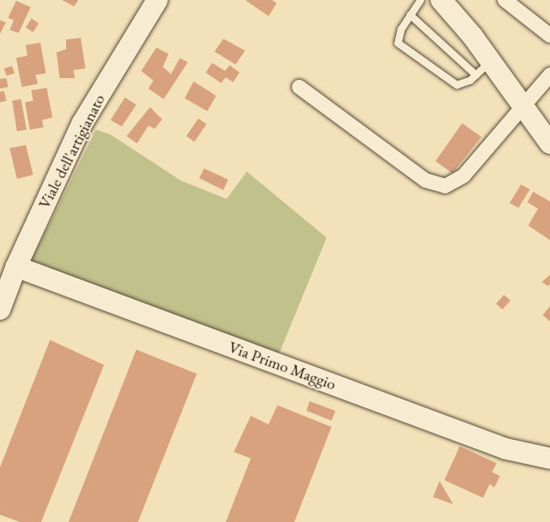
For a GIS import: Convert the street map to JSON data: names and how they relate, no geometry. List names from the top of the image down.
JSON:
{
  "streets": {
    "street": ["Viale dell'artigianato", "Via Primo Maggio"]
  },
  "crossings": [
    ["Viale dell'artigianato", "Via Primo Maggio"]
  ]
}
